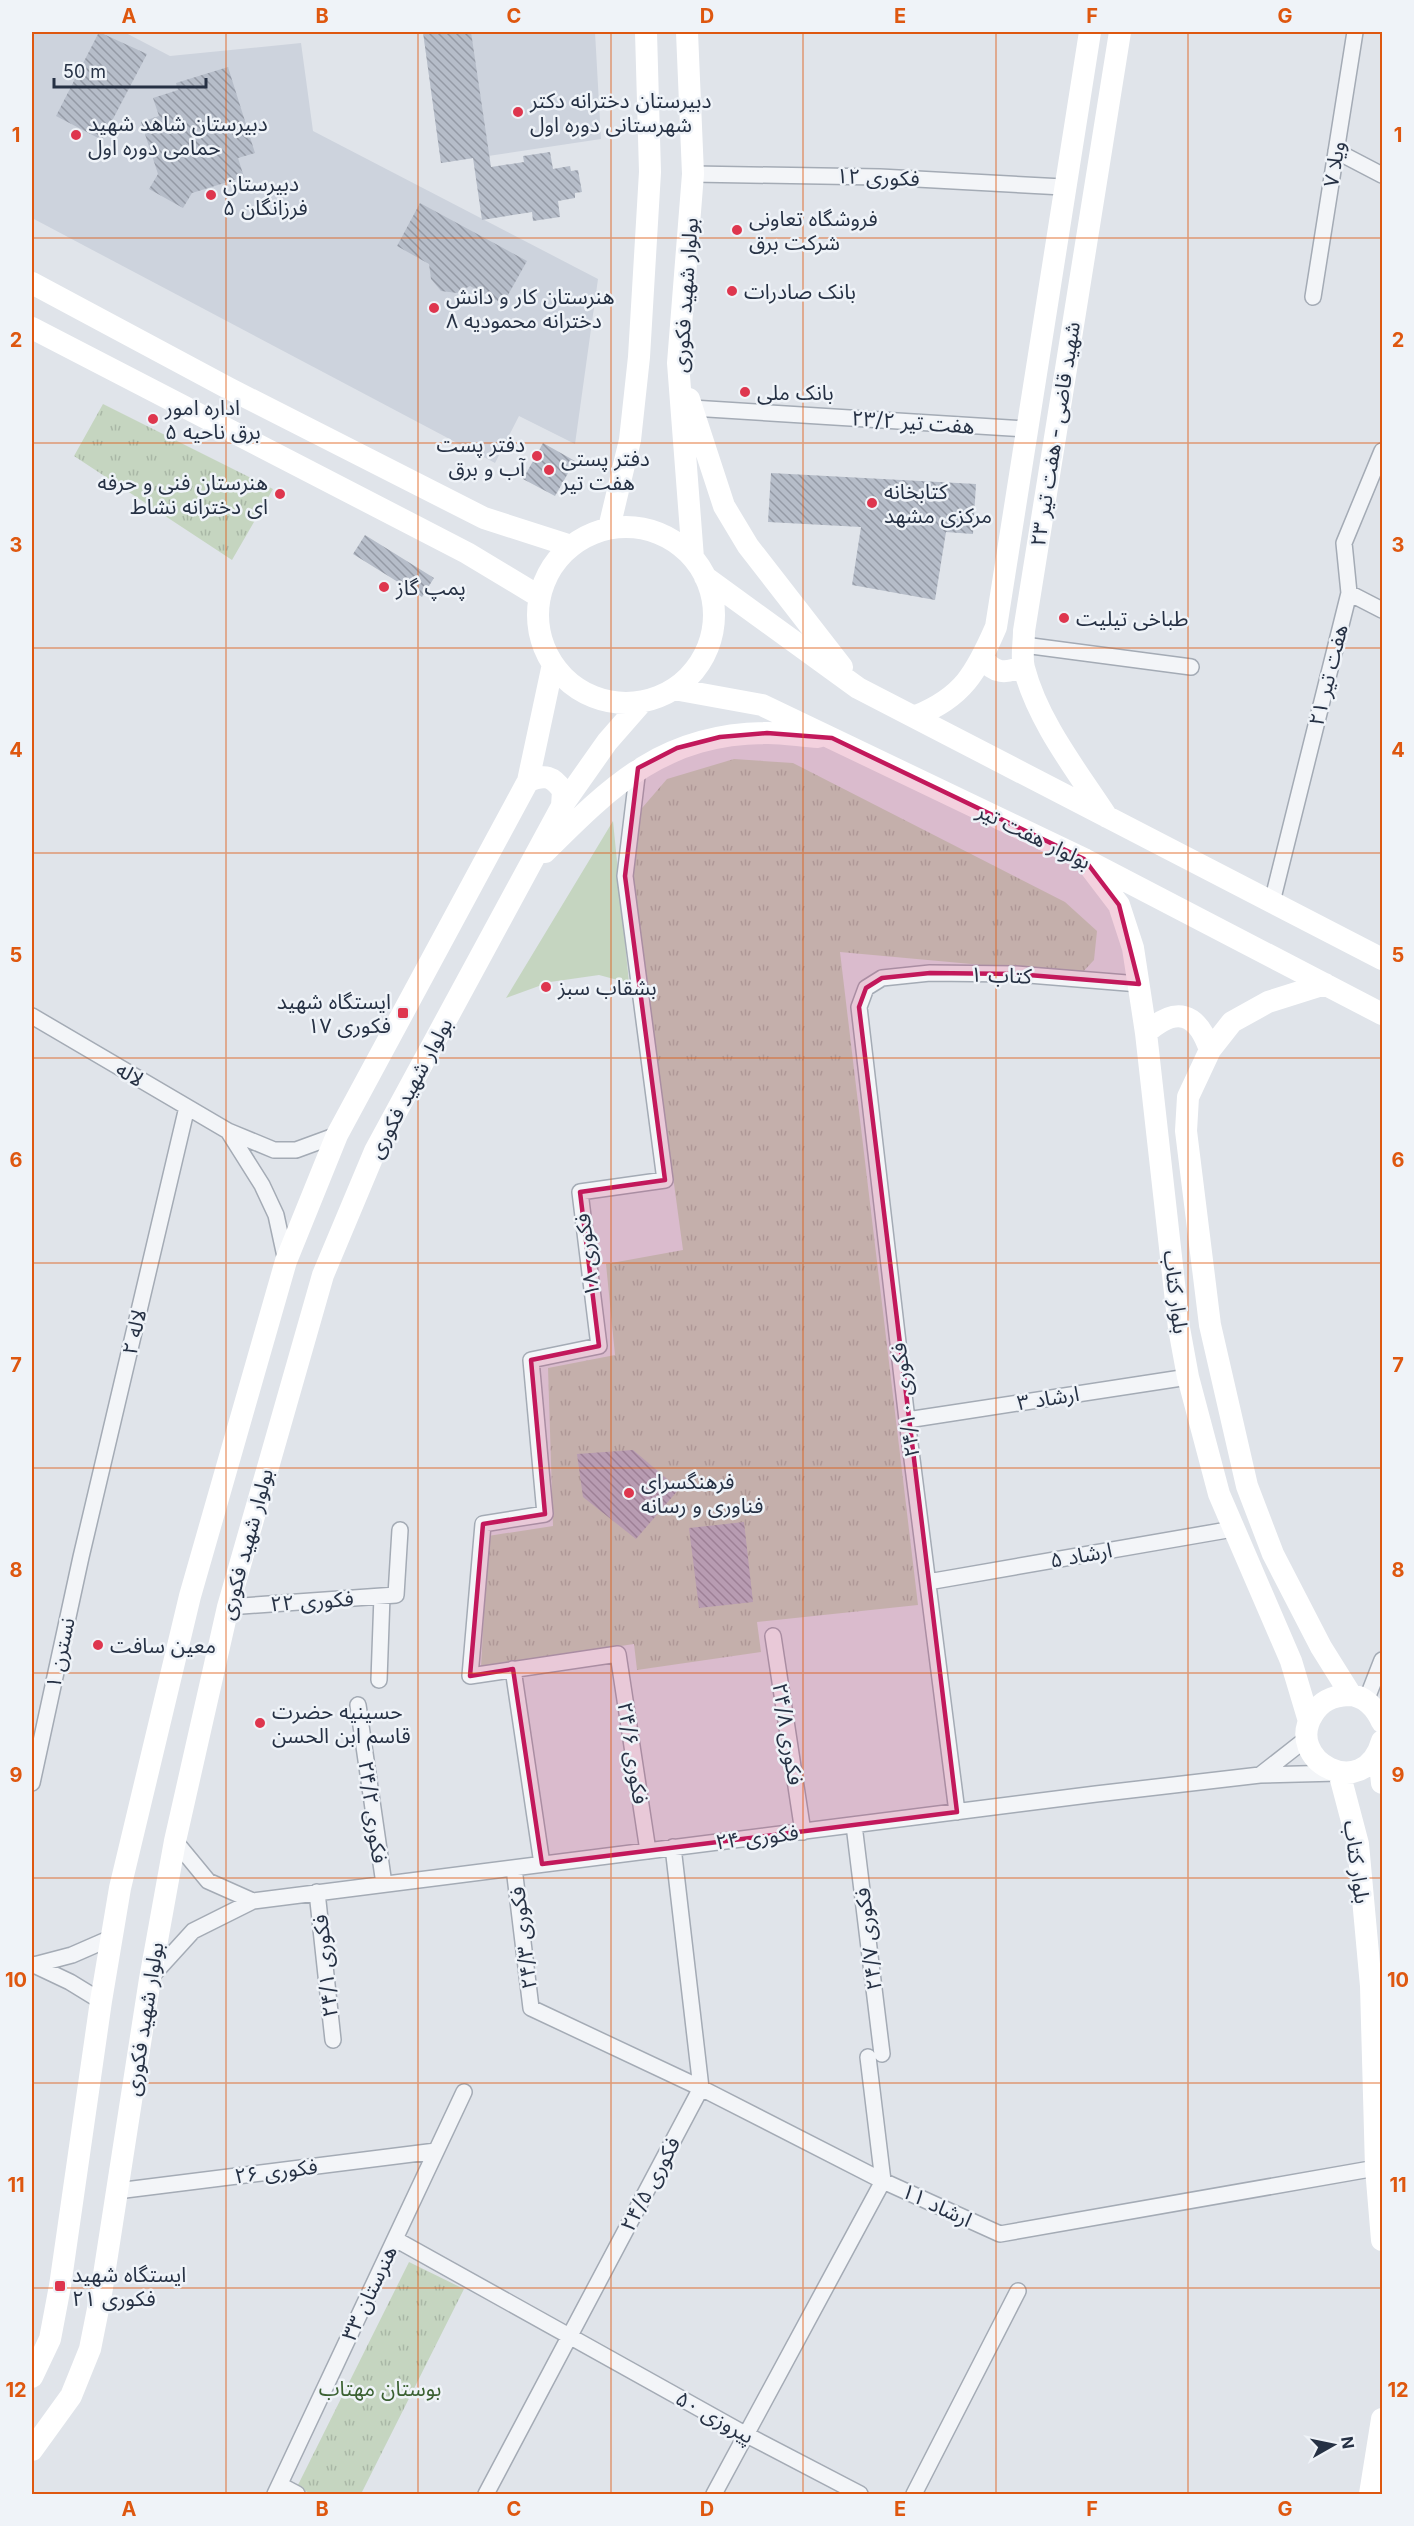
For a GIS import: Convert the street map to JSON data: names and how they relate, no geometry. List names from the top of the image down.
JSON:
{
  "streets": {
    "main road": [
      "بولوار شهید فکوری",
      "شهید قاضی - هفت تیر ۲۳",
      "بولوار هفت تیر",
      "بلوار کتاب"
    ],
    "street": [
      "ویلا ۷",
      "فکوری ۱۲",
      "هفت تیر ۲۳/۲",
      "هفت تیر ۲۱",
      "کتاب ۱",
      "لاله",
      "فکوری ١٨",
      "لاله ۲",
      "ارشاد ۳",
      "فکوری ۲۴/۱۰",
      "ارشاد ۵",
      "فکوری ۲۲",
      "نسترن ۱",
      "فکوری ۲۴/۸",
      "فکوری ۲۴/۶",
      "فکوری ۲۴/۲",
      "فکوری ۲۴",
      "فکوری ۲۴/۳",
      "فکوری ۲۴/۷",
      "فکوری ۲۴/۱",
      "فکوری ۲۶",
      "فکوری ۲۴/۵",
      "ارشاد ۱۱",
      "هنرستان ۳۳",
      "پیروزی ۵۰"
    ]
  },
  "crossings": [
    ["فکوری ۱۲", "بولوار شهید فکوری"],
    ["فکوری ۱۲", "شهید قاضی - هفت تیر ۲۳"],
    ["بولوار شهید فکوری", "بولوار هفت تیر"],
    ["بولوار شهید فکوری", "لاله"],
    ["بولوار شهید فکوری", "فکوری ۲۲"],
    ["بولوار شهید فکوری", "فکوری ۲۶"],
    ["هفت تیر ۲۳/۲", "شهید قاضی - هفت تیر ۲۳"],
    ["بولوار هفت تیر", "بلوار کتاب"],
    ["کتاب ۱", "بلوار کتاب"],
    ["کتاب ۱", "فکوری ۲۴/۱۰"],
    ["لاله", "لاله ۲"],
    ["فکوری ١٨", "فکوری ۲۴/۶"],
    ["بلوار کتاب", "ارشاد ۳"],
    ["بلوار کتاب", "ارشاد ۵"],
    ["بلوار کتاب", "فکوری ۲۴"],
    ["بلوار کتاب", "ارشاد ۱۱"],
    ["لاله ۲", "نسترن ۱"],
    ["ارشاد ۳", "فکوری ۲۴/۱۰"],
    ["فکوری ۲۴/۱۰", "ارشاد ۵"],
    ["فکوری ۲۴/۱۰", "فکوری ۲۴"],
    ["فکوری ۲۴/۸", "فکوری ۲۴"],
    ["فکوری ۲۴/۶", "فکوری ۲۴"],
    ["فکوری ۲۴/۲", "فکوری ۲۴"],
    ["فکوری ۲۴", "فکوری ۲۴/۳"],
    ["فکوری ۲۴", "فکوری ۲۴/۷"],
    ["فکوری ۲۴", "فکوری ۲۴/۱"],
    ["فکوری ۲۴/۳", "ارشاد ۱۱"],
    ["فکوری ۲۴/۷", "ارشاد ۱۱"],
    ["فکوری ۲۶", "هنرستان ۳۳"],
    ["فکوری ۲۴/۵", "ارشاد ۱۱"],
    ["فکوری ۲۴/۵", "پیروزی ۵۰"],
    ["هنرستان ۳۳", "پیروزی ۵۰"]
  ],
  "parks": ["بوستان مهتاب"],
  "places": {
    "other": [
      "دبیرستان دخترانه دکتر شهرستانی دوره اول",
      "دبیرستان شاهد شهید حمامی دوره اول",
      "دبیرستان فرزانگان ۵",
      "فروشگاه تعاونی شرکت برق",
      "بانک صادرات",
      "هنرستان کار و دانش دخترانه محمودیه ۸",
      "بانک ملی",
      "اداره امور برق ناحیه ۵",
      "دفتر پست آب و برق",
      "دفتر پستی هفت تیر",
      "هنرستان فنی و حرفه ای دخترانه نشاط",
      "کتابخانه مرکزی مشهد",
      "پمپ گاز",
      "طباخی تیلیت",
      "بشقاب سبز",
      "فرهنگسرای فناوری و رسانه",
      "معین سافت",
      "حسینیه حضرت قاسم ابن الحسن"
    ],
    "transit": ["ایستگاه شهید فکوری ۱۷", "ایستگاه شهید فکوری ۲۱"]
  },
  "scale_bar": "50 m",
  "north": "right",
  "grid": {
    "columns": [
      "A",
      "B",
      "C",
      "D",
      "E",
      "F",
      "G"
    ],
    "rows": [
      "1",
      "2",
      "3",
      "4",
      "5",
      "6",
      "7",
      "8",
      "9",
      "10",
      "11",
      "12"
    ]
  }
}
